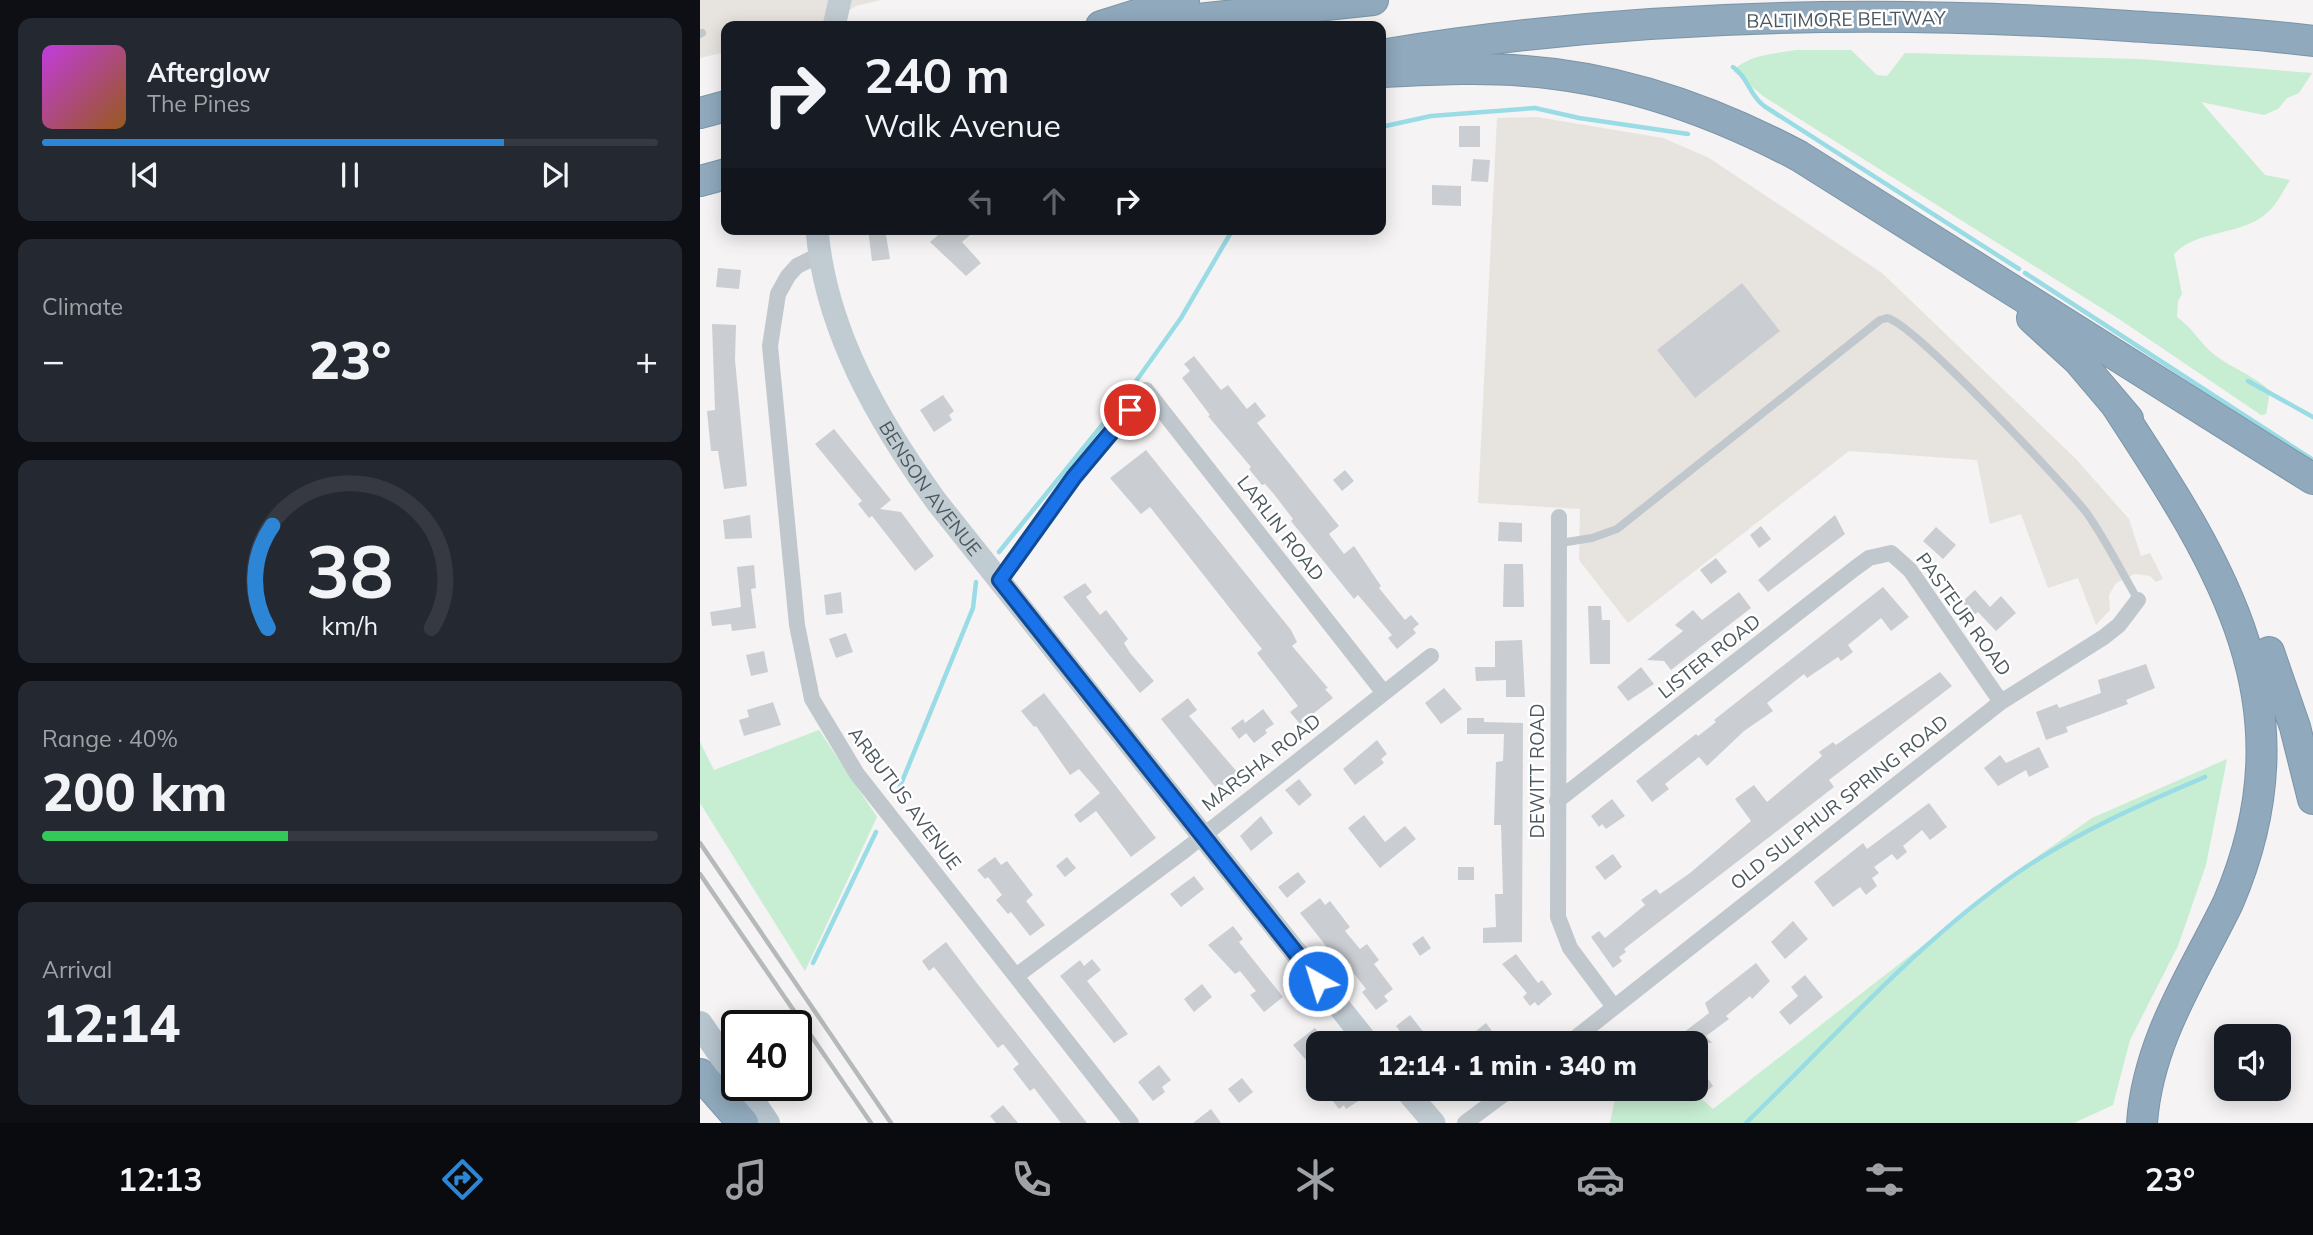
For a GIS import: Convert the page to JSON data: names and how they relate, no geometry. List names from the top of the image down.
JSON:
{
  "streets": {
    "highway": ["BALTIMORE BELTWAY"],
    "street": [
      "BENSON AVENUE",
      "LARLIN ROAD",
      "PASTEUR ROAD",
      "LISTER ROAD",
      "MARSHA ROAD",
      "DEWITT ROAD",
      "ARBUTUS AVENUE",
      "OLD SULPHUR SPRING ROAD"
    ]
  },
  "crossings": [
    ["BENSON AVENUE", "LARLIN ROAD"],
    ["BENSON AVENUE", "MARSHA ROAD"],
    ["BENSON AVENUE", "ARBUTUS AVENUE"],
    ["LARLIN ROAD", "MARSHA ROAD"],
    ["PASTEUR ROAD", "LISTER ROAD"],
    ["PASTEUR ROAD", "OLD SULPHUR SPRING ROAD"],
    ["LISTER ROAD", "DEWITT ROAD"],
    ["MARSHA ROAD", "ARBUTUS AVENUE"],
    ["DEWITT ROAD", "OLD SULPHUR SPRING ROAD"]
  ],
  "page": {
    "turn": ["240 m", "Walk Avenue"],
    "song": ["Afterglow", "The Pines"],
    "tile": [
      "Climate",
      ["Range · 40%", "200 km"],
      ["Arrival", "12:14"]
    ],
    "heat": ["−", "23°", "+"],
    "limit": "40",
    "trip": "12:14 · 1 min · 340 m",
    "tabs": ["12:13", "23°"],
    "gauge": ["38", "km/h"]
  }
}
